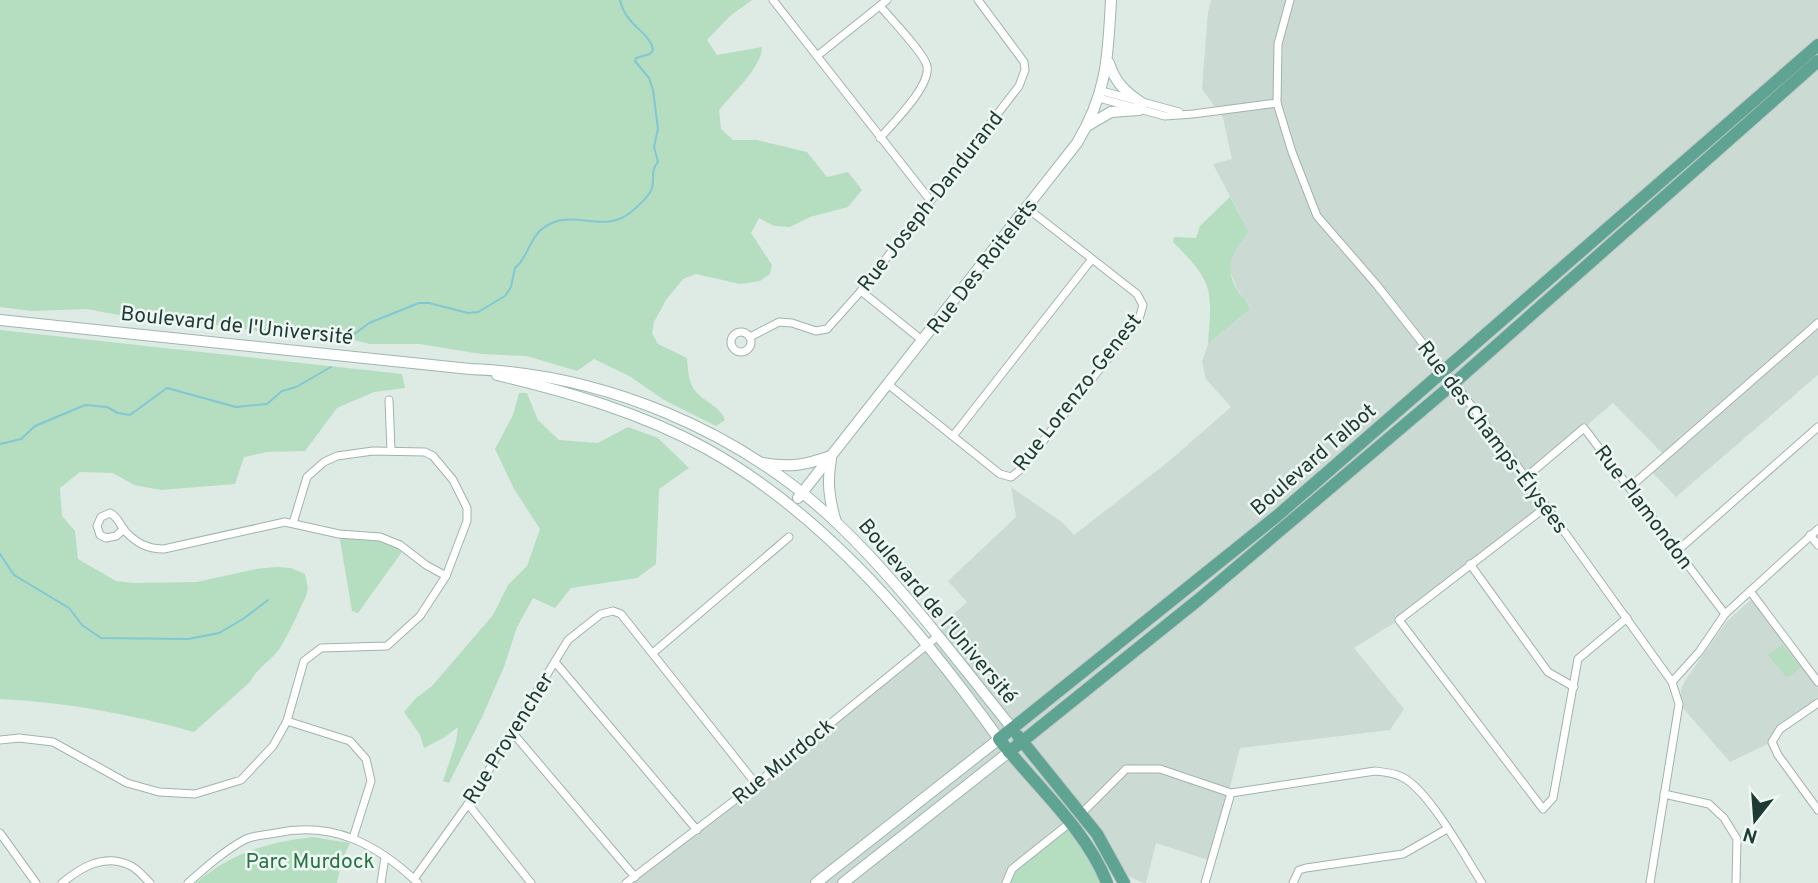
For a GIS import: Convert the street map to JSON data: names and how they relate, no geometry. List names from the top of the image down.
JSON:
{
  "streets": {
    "main road": ["Rue Des Roitelets", "Boulevard de l'Université", "Boulevard Talbot"],
    "street": [
      "Rue Joseph-Dandurand",
      "Rue Lorenzo-Genest",
      "Rue des Champs-Élysées",
      "Rue Plamondon",
      "Rue Provencher",
      "Rue Murdock"
    ]
  },
  "crossings": [
    ["Rue Des Roitelets", "Boulevard de l'Université"],
    ["Rue Des Roitelets", "Rue Lorenzo-Genest"],
    ["Boulevard de l'Université", "Boulevard Talbot"],
    ["Boulevard de l'Université", "Rue Murdock"],
    ["Rue des Champs-Élysées", "Boulevard Talbot"],
    ["Rue des Champs-Élysées", "Rue Plamondon"]
  ],
  "parks": ["Parc Murdock"],
  "north": "bottom"
}
